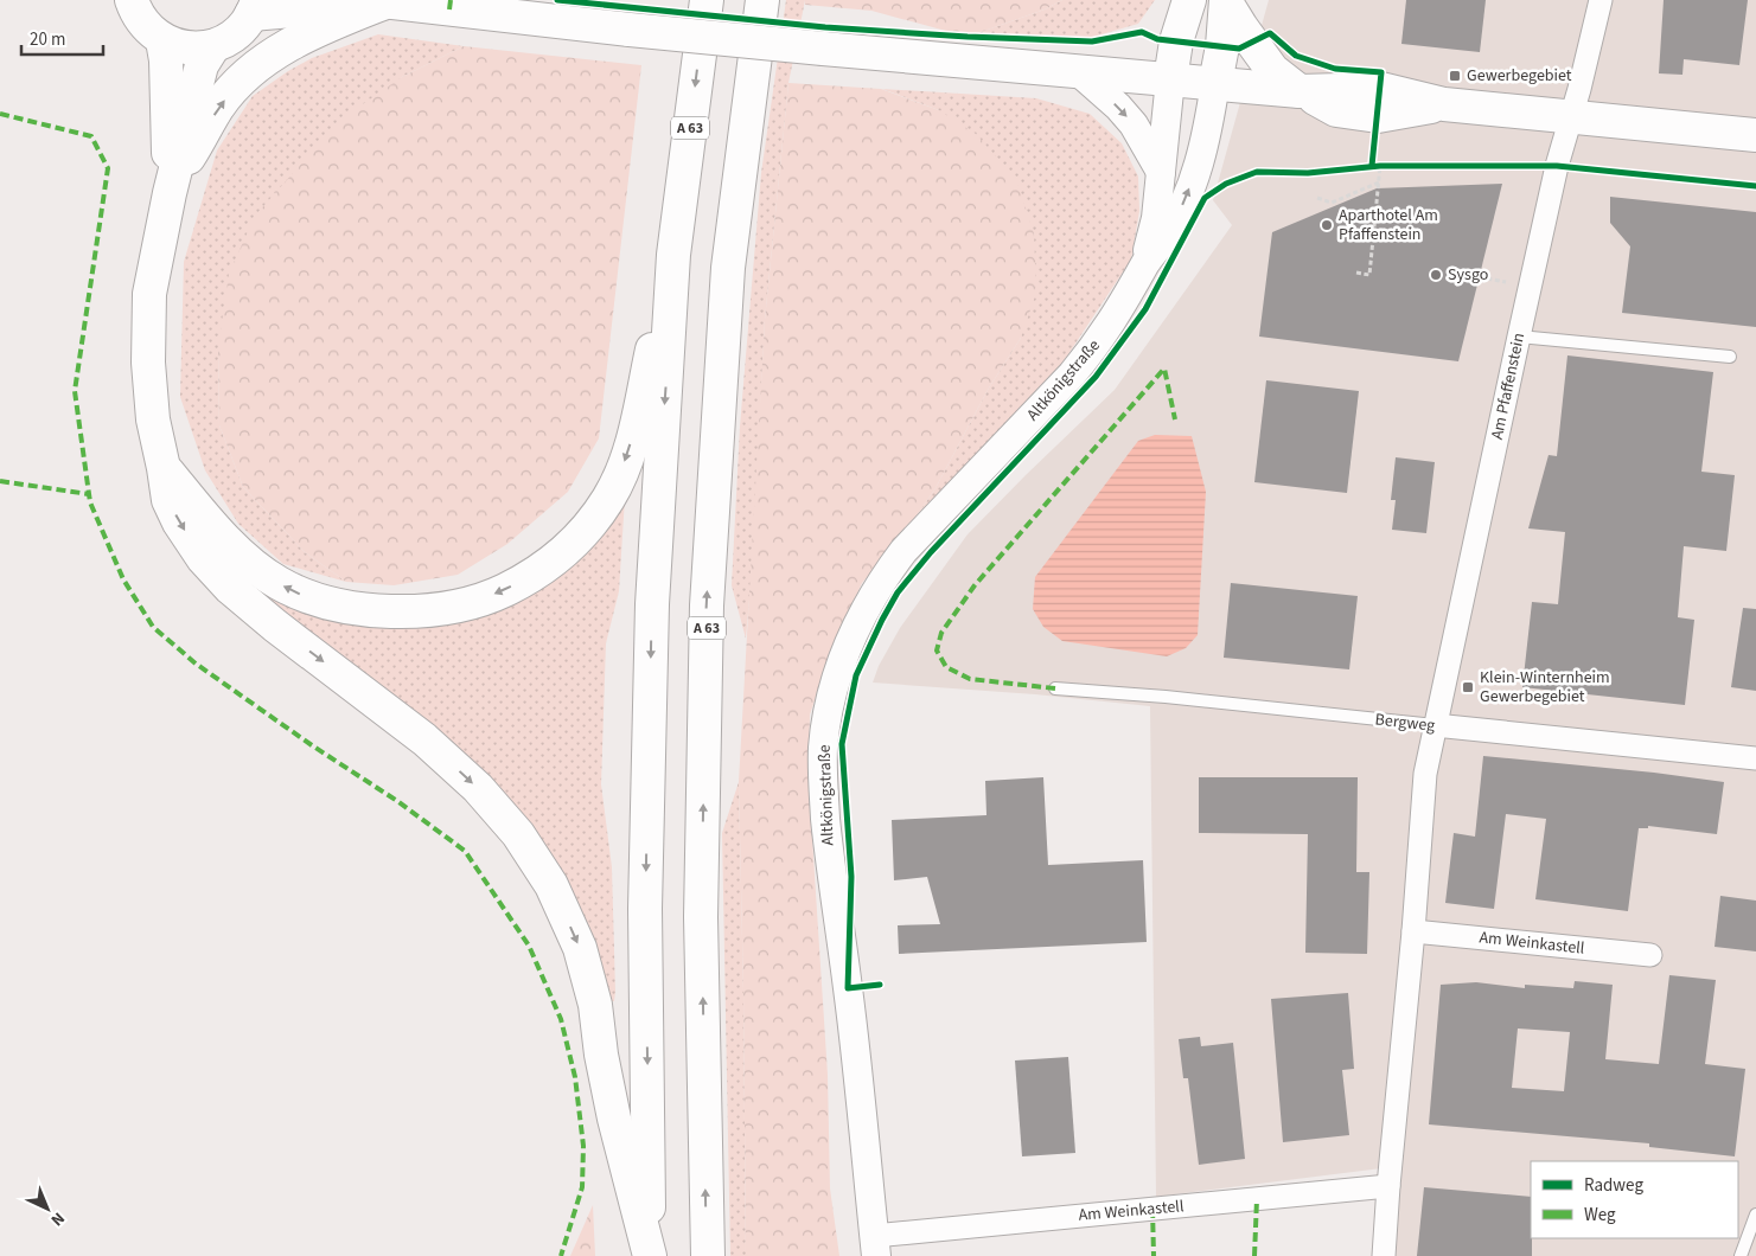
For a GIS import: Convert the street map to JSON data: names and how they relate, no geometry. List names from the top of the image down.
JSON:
{
  "streets": {
    "main road": ["A 63"],
    "street": [
      "Altkönigstraße",
      "Am Pfaffenstein",
      "Bergweg",
      "Am Weinkastell"
    ]
  },
  "crossings": [
    ["Altkönigstraße", "Am Weinkastell"],
    ["Am Pfaffenstein", "Bergweg"],
    ["Am Pfaffenstein", "Am Weinkastell"]
  ],
  "places": {
    "transit": ["Gewerbegebiet", "Klein-Winternheim Gewerbegebiet"],
    "other": ["Aparthotel Am Pfaffenstein", "Sysgo"]
  },
  "legend": ["Radweg", "Weg"],
  "scale_bar": "20 m",
  "north": "bottom right"
}
